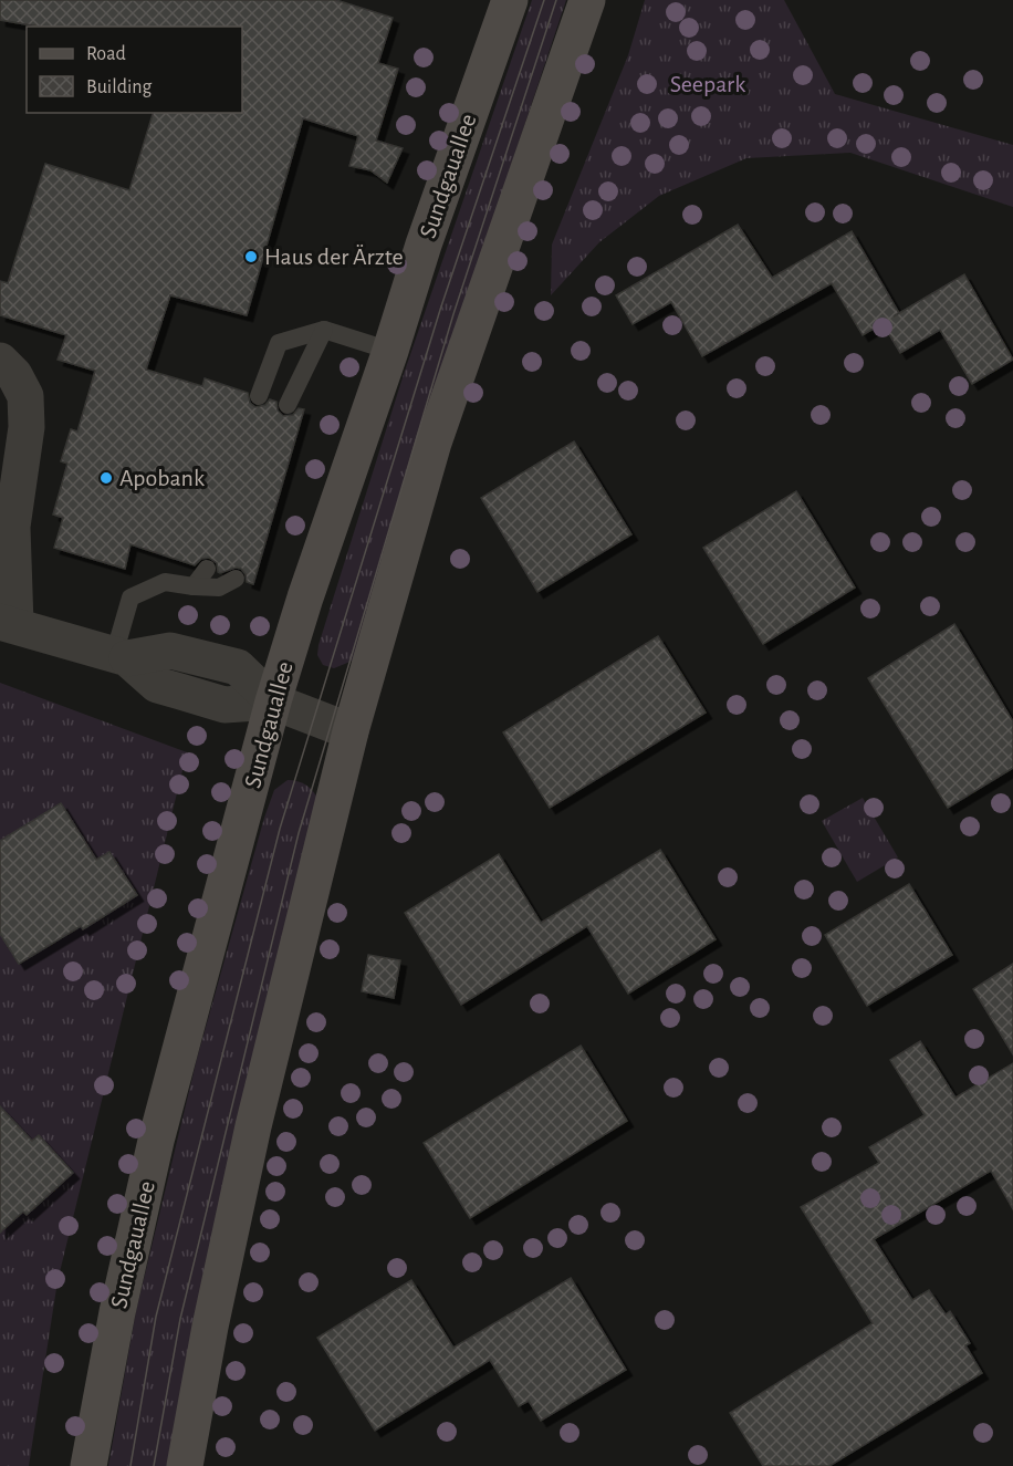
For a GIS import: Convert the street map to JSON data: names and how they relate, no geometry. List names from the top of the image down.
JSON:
{
  "streets": {
    "street": ["Sundgauallee"]
  },
  "parks": ["Seepark"],
  "places": ["Haus der Ärzte", "Apobank"],
  "legend": ["Road", "Building"]
}
